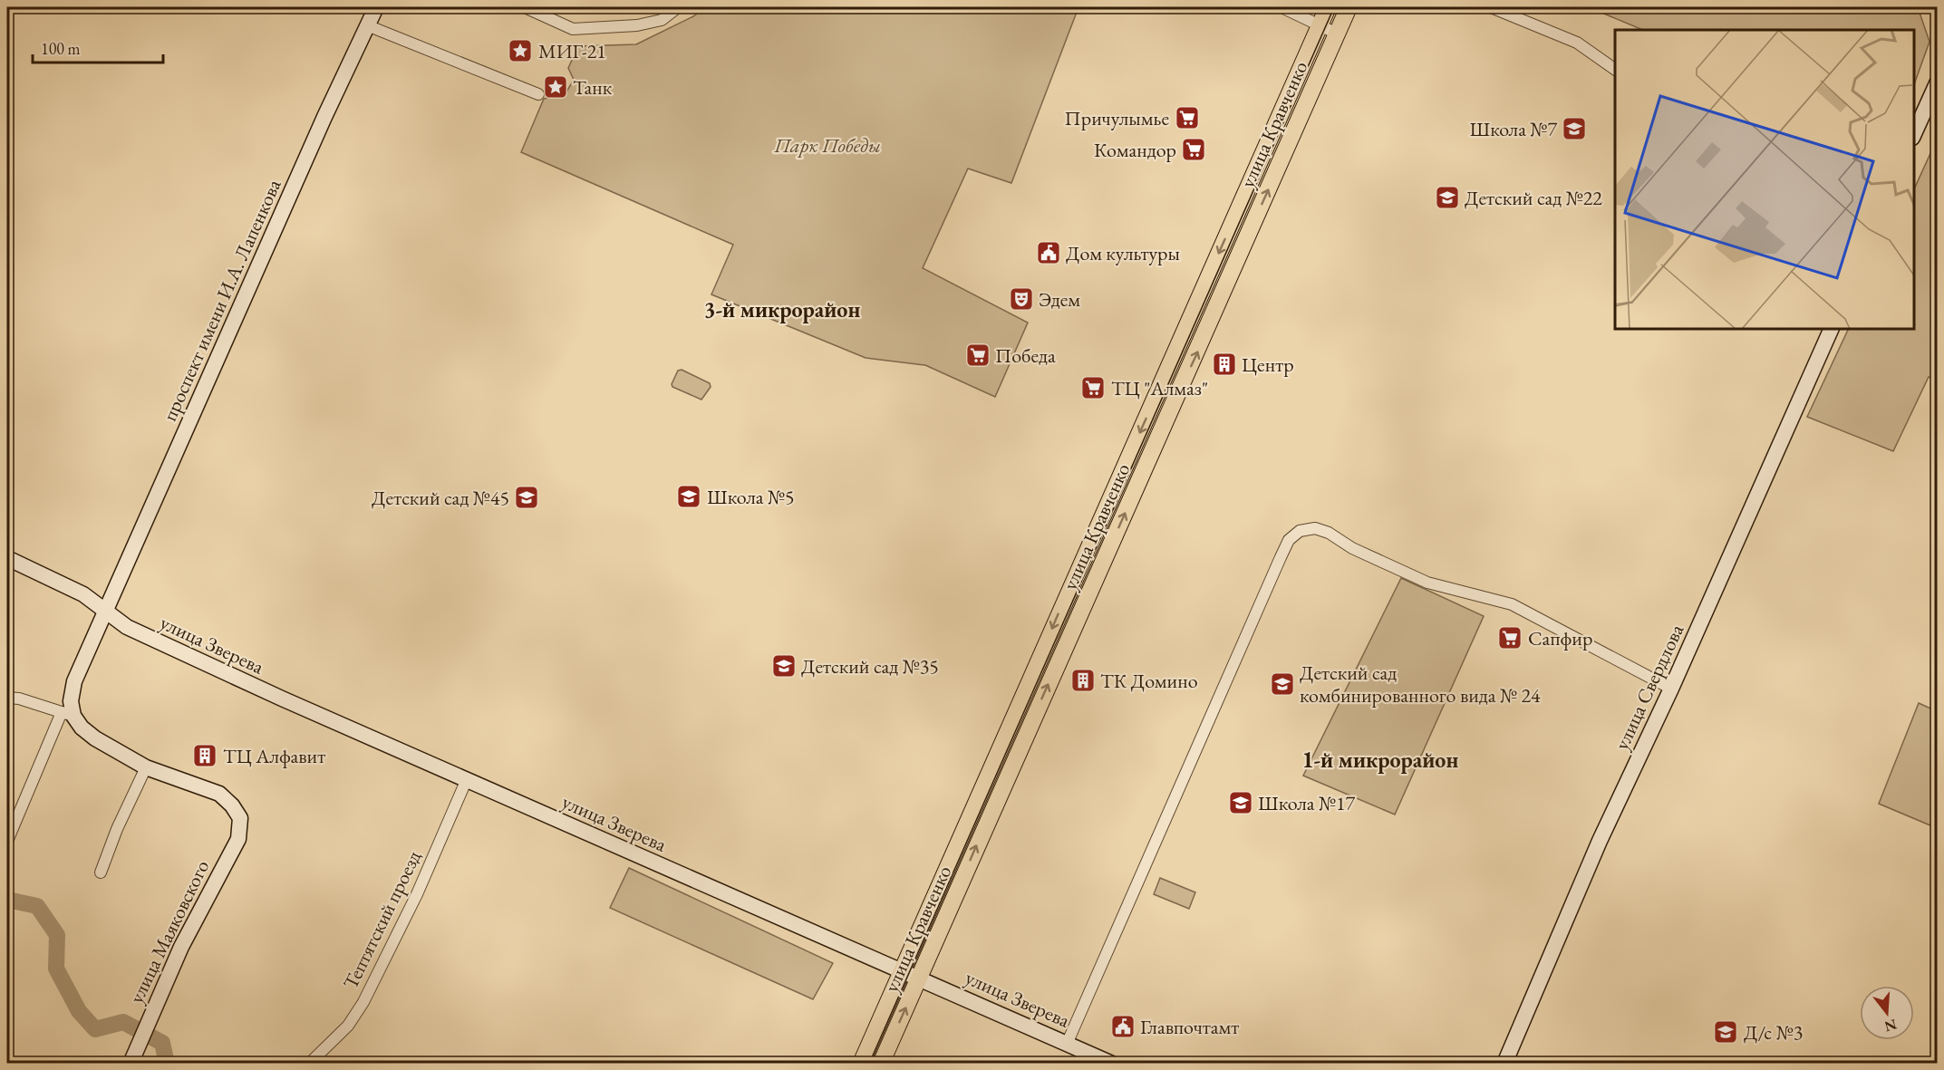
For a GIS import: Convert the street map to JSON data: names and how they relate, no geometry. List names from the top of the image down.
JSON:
{
  "streets": {
    "main road": [
      "улица Кравченко",
      "проспект имени И.А. Лапенкова",
      "улица Зверева",
      "улица Свердлова",
      "улица Маяковского"
    ],
    "street": ["Тептятский проезд"]
  },
  "crossings": [
    ["улица Кравченко", "улица Зверева"],
    ["проспект имени И.А. Лапенкова", "улица Зверева"],
    ["улица Зверева", "Тептятский проезд"]
  ],
  "districts": ["3-й микрорайон", "1-й микрорайон"],
  "parks": ["Парк Победы"],
  "places": {
    "place": ["МИГ-21", "Танк"],
    "supermarket": [
      "Причулымье",
      "Командор",
      "Победа",
      "ТЦ \"Алмаз\"",
      "Сапфир"
    ],
    "school or university": [
      "Школа №7",
      "Детский сад №22",
      "Школа №5",
      "Детский сад №45",
      "Детский сад №35",
      "Детский сад комбинированного вида № 24",
      "Школа №17",
      "Д/с №3"
    ],
    "public building": ["Дом культуры", "Главпочтамт"],
    "theatre": ["Эдем"],
    "building": ["Центр", "ТК Домино", "ТЦ Алфавит"]
  },
  "scale_bar": "100 m",
  "north": "bottom"
}
